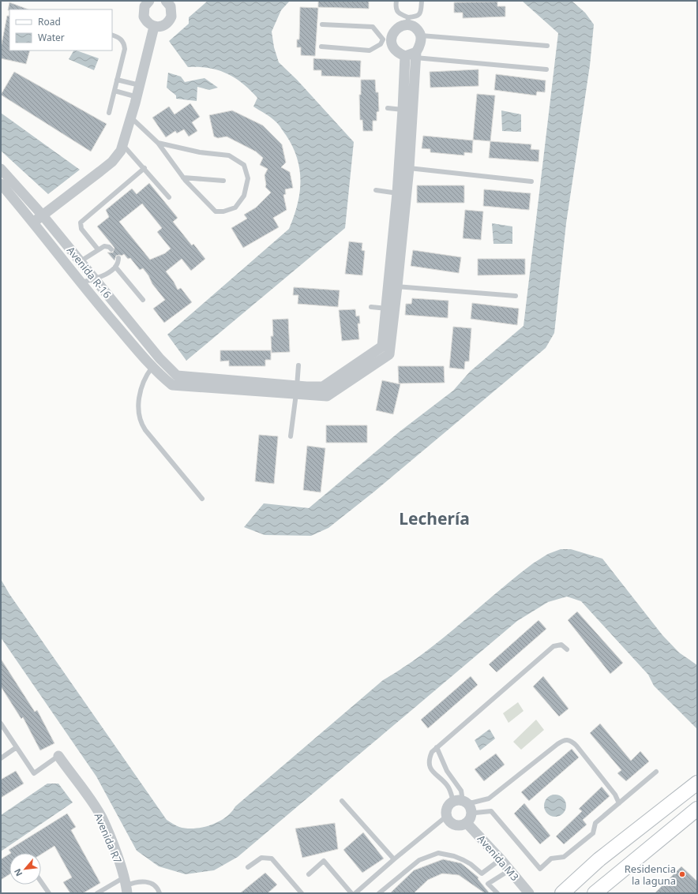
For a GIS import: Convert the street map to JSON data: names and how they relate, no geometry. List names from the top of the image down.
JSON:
{
  "streets": {
    "street": ["Avenida R-16", "Avenida R7", "Avenida M3"]
  },
  "districts": ["Lechería"],
  "places": ["Residencia la laguna"],
  "legend": ["Road", "Water"],
  "north": "bottom left"
}
